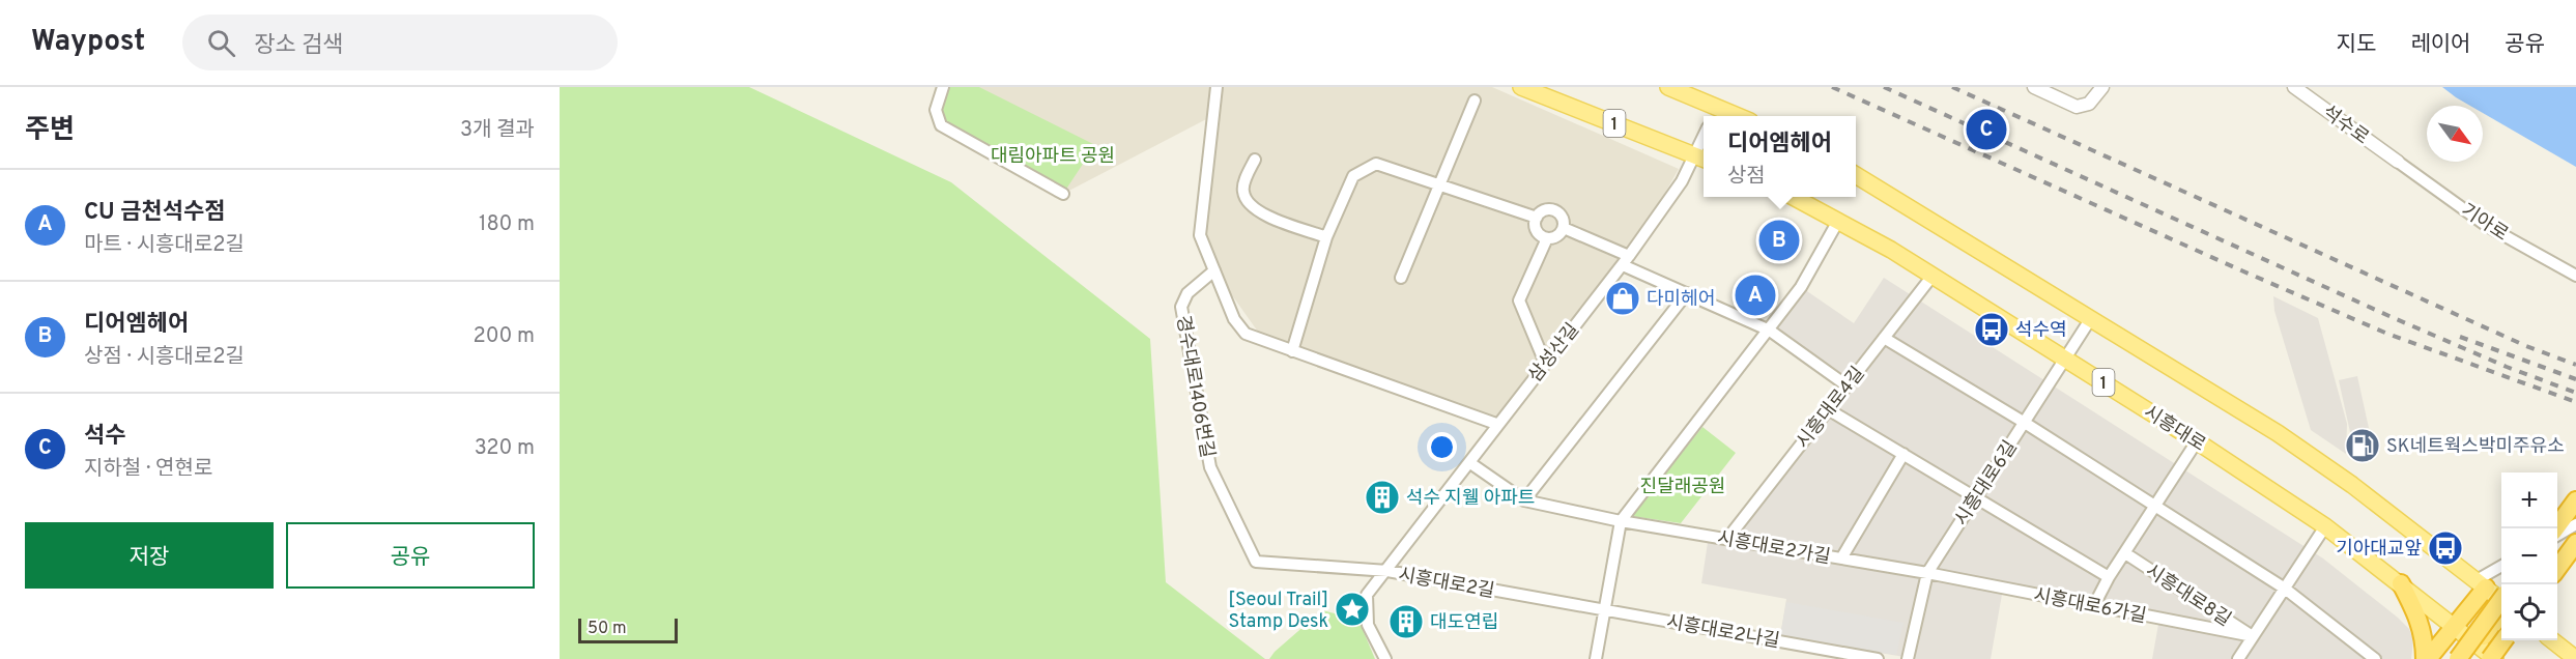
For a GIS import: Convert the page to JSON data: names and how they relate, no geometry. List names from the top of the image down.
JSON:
{
  "streets": {
    "main road": ["1", "시흥대로"],
    "street": [
      "석수로",
      "기아로",
      "삼성산길",
      "경수대로1406번길",
      "시흥대로4길",
      "시흥대로6길",
      "시흥대로2가길",
      "시흥대로2길",
      "시흥대로8길",
      "시흥대로6가길",
      "시흥대로2나길"
    ]
  },
  "crossings": [
    ["1", "삼성산길"],
    ["1", "시흥대로"],
    ["석수로", "기아로"],
    ["삼성산길", "경수대로1406번길"],
    ["삼성산길", "시흥대로2길"],
    ["경수대로1406번길", "시흥대로2길"],
    ["시흥대로4길", "시흥대로"],
    ["시흥대로4길", "시흥대로2가길"],
    ["시흥대로", "시흥대로6길"],
    ["시흥대로6길", "시흥대로2가길"],
    ["시흥대로6길", "시흥대로6가길"],
    ["시흥대로2가길", "시흥대로6가길"],
    ["시흥대로2길", "시흥대로2나길"],
    ["시흥대로8길", "시흥대로6가길"]
  ],
  "parks": ["대림아파트 공원", "진달래공원"],
  "places": {
    "shop": ["다미헤어"],
    "bus stop": ["석수역", "기아대교앞"],
    "fuel station": ["SK네트웍스박미주유소"],
    "building": ["석수 지웰 아파트", "대도연립"],
    "place": ["[Seoul Trail] Stamp Desk"]
  },
  "scale_bar": "50 m",
  "north": "bottom right",
  "page": {
    "header": "Waypost",
    "search": "장소 검색",
    "nav": ["지도", "레이어", "공유"],
    "heading": ["주변", "3개 결과"],
    "pins": ["C", "B", "A"],
    "popup": ["디어엠헤어", "상점"],
    "list": [
      {
        "mark": "A",
        "name": "CU 금천석수점",
        "note": "마트 · 시흥대로2길",
        "value": "180 m"
      },
      {
        "mark": "B",
        "name": "디어엠헤어",
        "note": "상점 · 시흥대로2길",
        "value": "200 m"
      },
      {
        "mark": "C",
        "name": "석수",
        "note": "지하철 · 연현로",
        "value": "320 m"
      }
    ],
    "map_buttons": ["+", "−"],
    "buttons": ["저장", "공유"],
    "scale": "50 m"
  }
}
